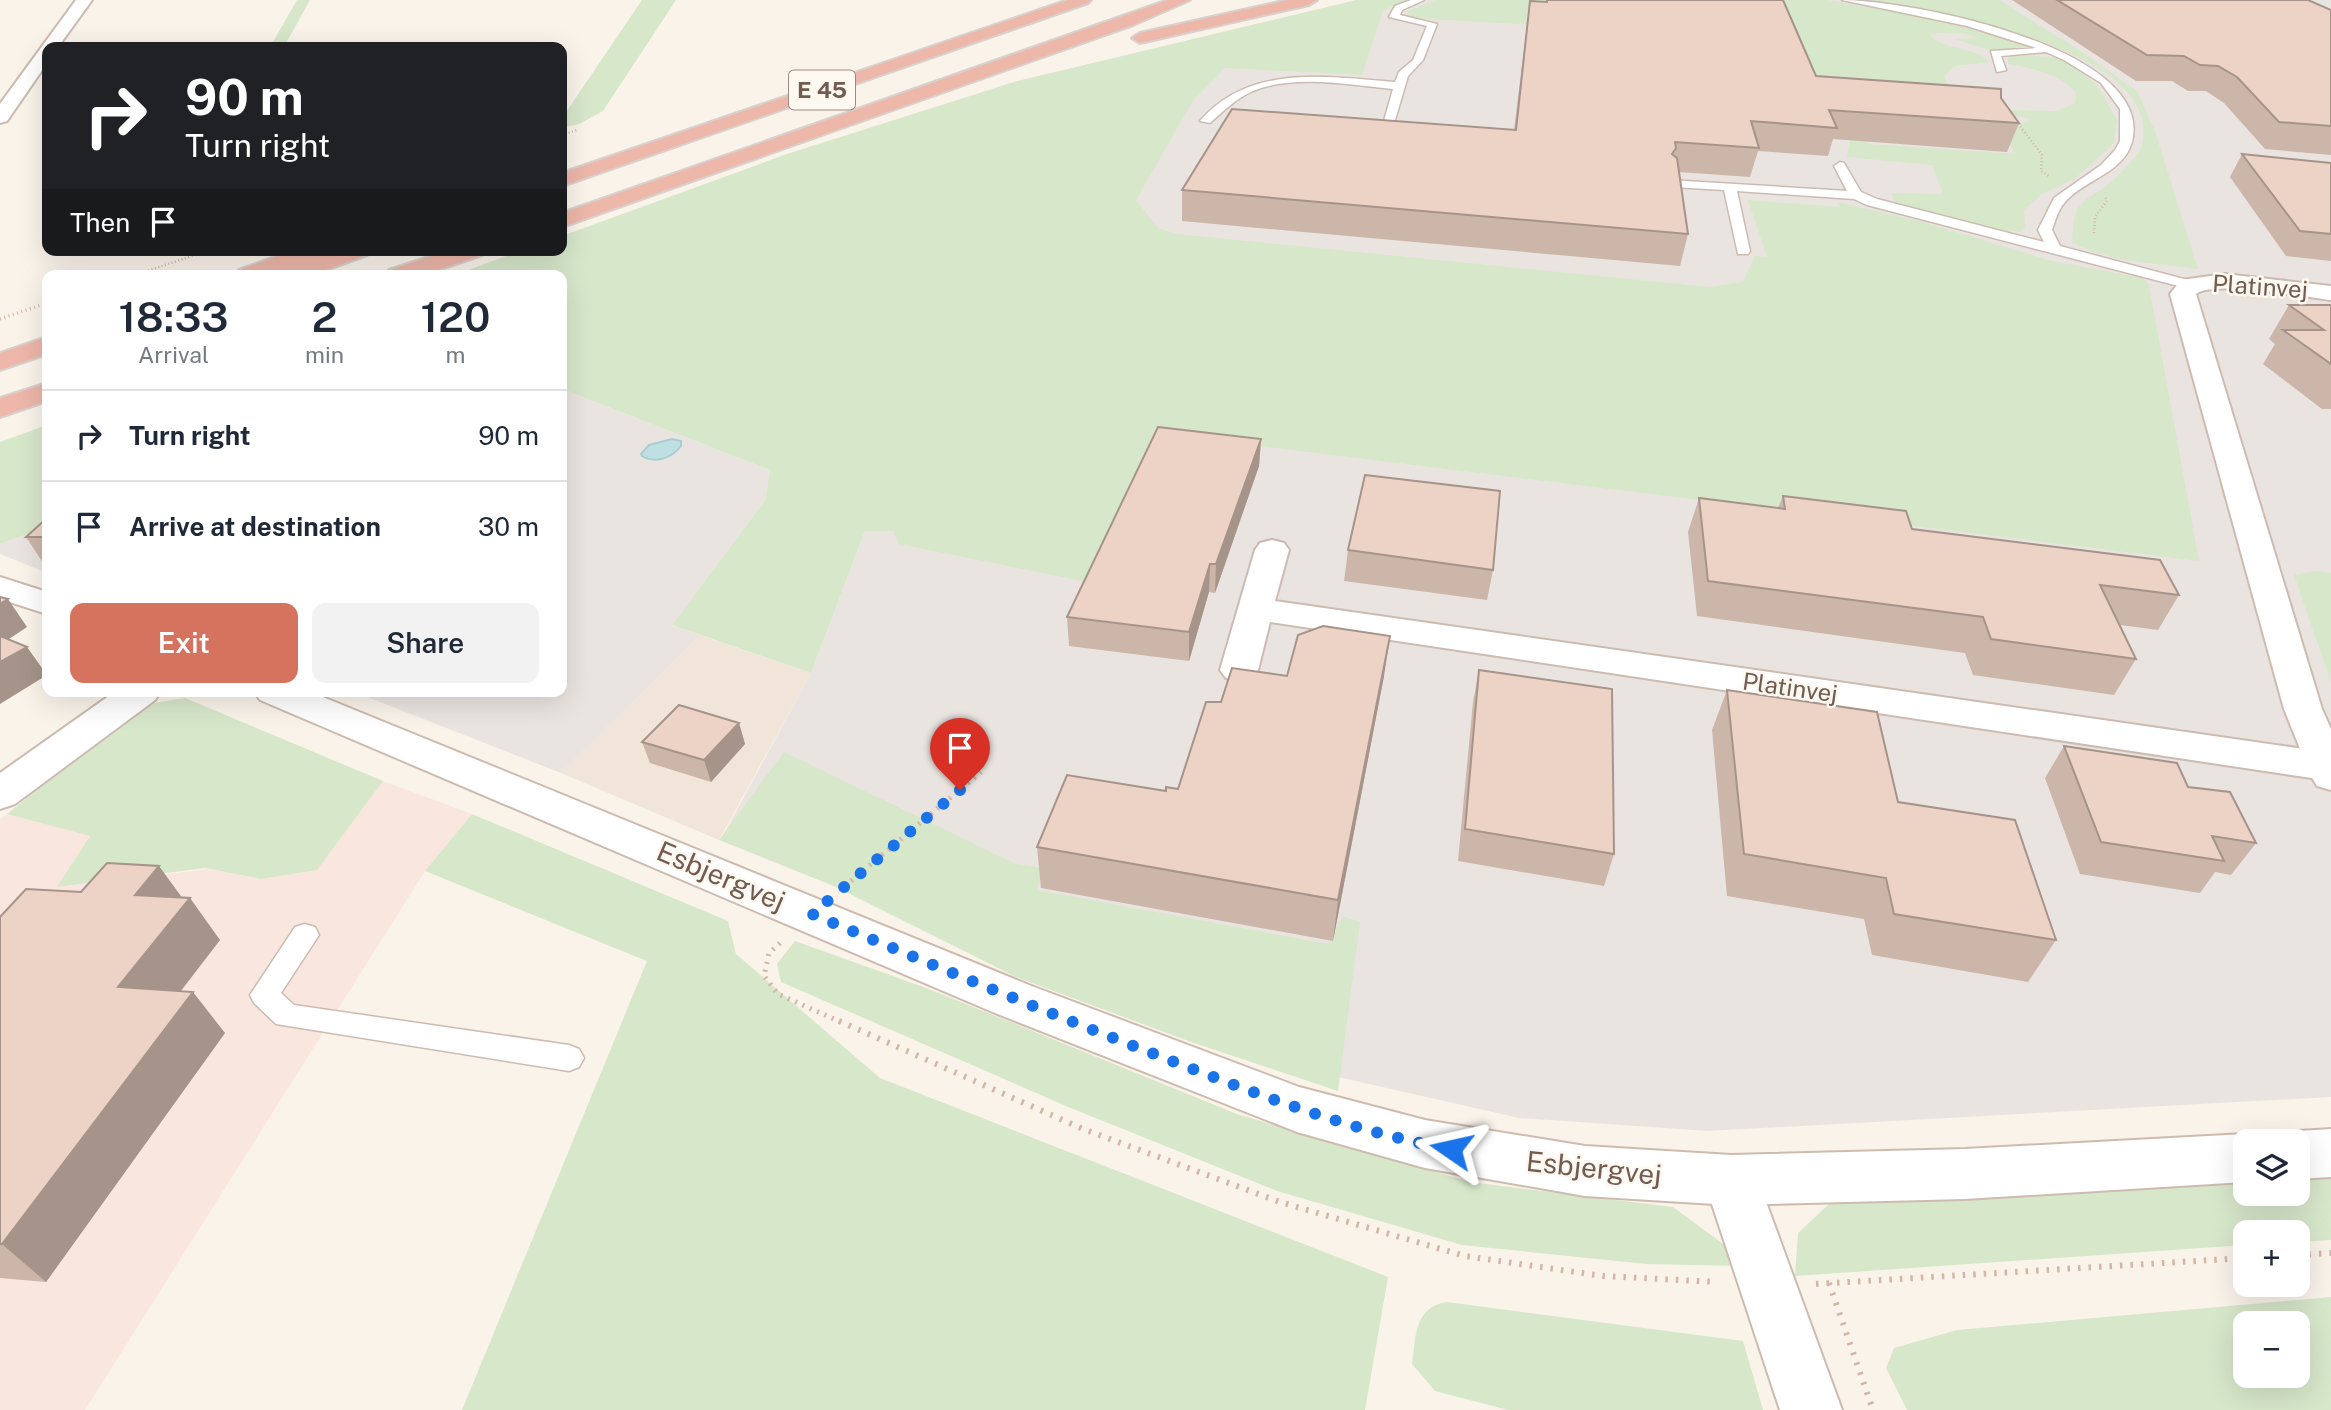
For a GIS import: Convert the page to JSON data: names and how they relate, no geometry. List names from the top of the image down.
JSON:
{
  "streets": {
    "highway": ["E 45"],
    "street": ["Platinvej", "Esbjergvej"]
  },
  "page": {
    "turn": ["90 m", "Turn right"],
    "then": "Then",
    "eta": [
      "18:33",
      "Arrival",
      "2",
      "min",
      "120",
      "m"
    ],
    "list": [
      {
        "name": "Turn right",
        "value": "90 m"
      },
      {
        "name": "Arrive at destination",
        "value": "30 m"
      }
    ],
    "buttons": ["Exit", "Share"],
    "map_buttons": ["+", "−"]
  }
}
